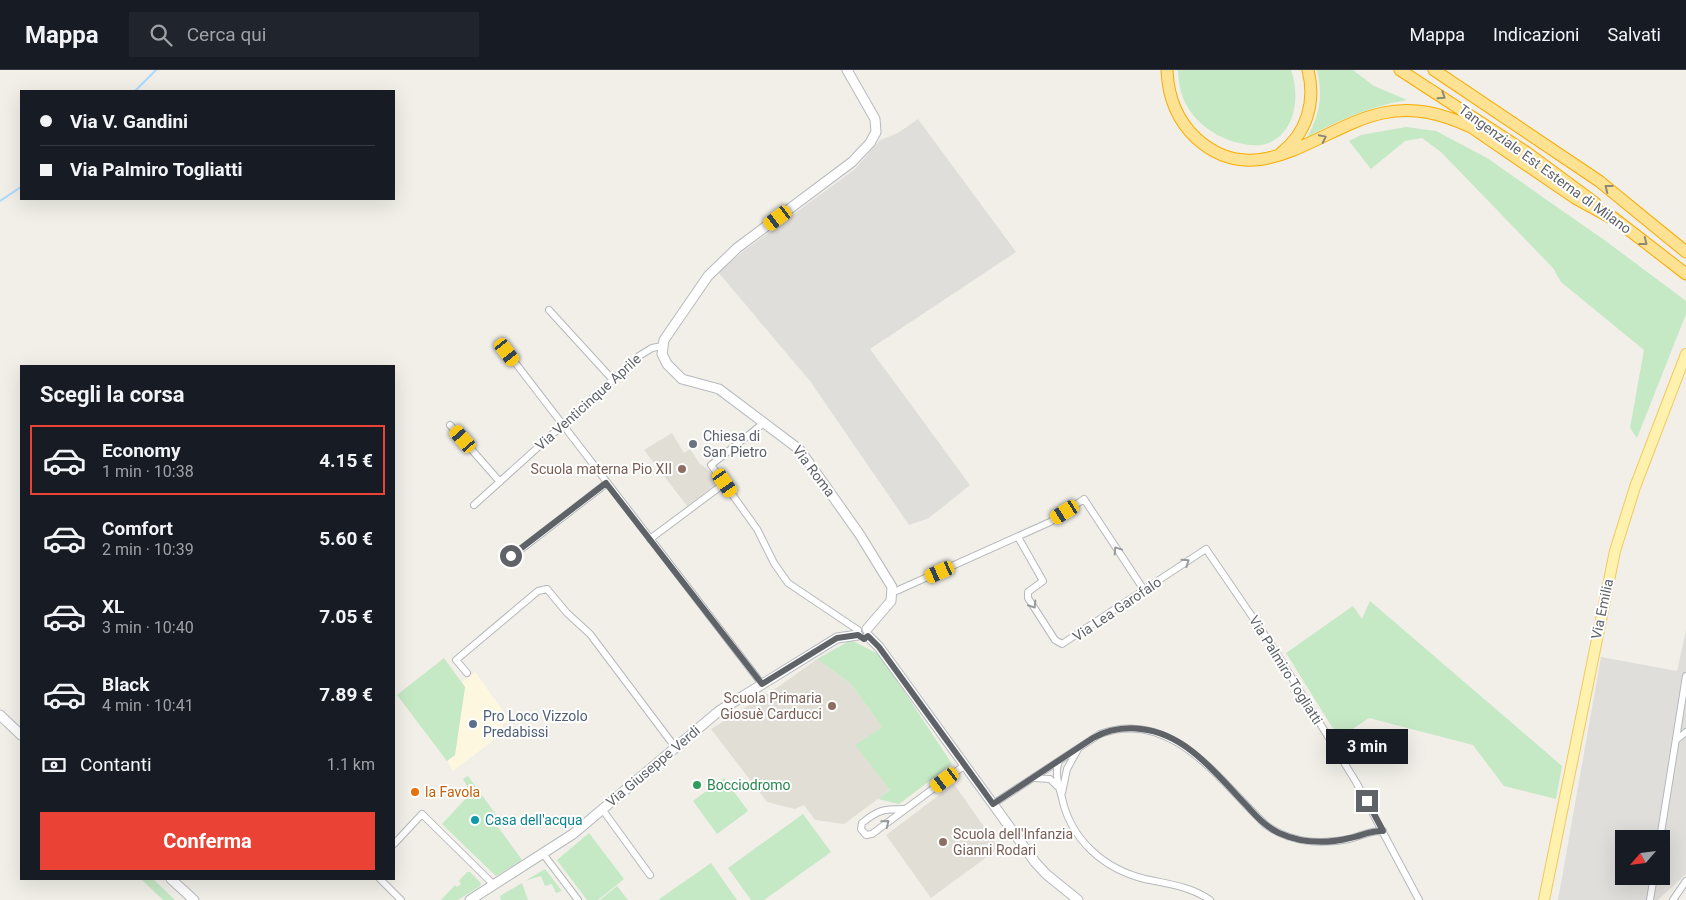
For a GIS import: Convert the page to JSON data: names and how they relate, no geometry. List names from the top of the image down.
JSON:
{
  "streets": {
    "highway": ["Tangenziale Est Esterna di Milano"],
    "main road": ["Via Emilia"],
    "street": [
      "Via Venticinque Aprile",
      "Via Roma",
      "Via Lea Garofalo",
      "Via Palmiro Togliatti",
      "Via Giuseppe Verdi"
    ]
  },
  "crossings": [
    ["Via Venticinque Aprile", "Via Roma"],
    ["Via Lea Garofalo", "Via Palmiro Togliatti"]
  ],
  "places": [
    "Chiesa di San Pietro",
    "Scuola materna Pio XII",
    "Scuola Primaria Giosuè Carducci",
    "Pro Loco Vizzolo Predabissi",
    "Bocciodromo",
    "la Favola",
    "Casa dell'acqua",
    "Scuola dell'Infanzia Gianni Rodari"
  ],
  "north": "bottom left",
  "page": {
    "header": "Mappa",
    "search": "Cerca qui",
    "nav": ["Mappa", "Indicazioni", "Salvati"],
    "banner": ["Via V. Gandini", "Via Palmiro Togliatti"],
    "heading": "Scegli la corsa",
    "list": [
      {
        "name": "Economy",
        "note": "1 min · 10:38",
        "value": "4.15 €"
      },
      {
        "name": "Comfort",
        "note": "2 min · 10:39",
        "value": "5.60 €"
      },
      {
        "name": "XL",
        "note": "3 min · 10:40",
        "value": "7.05 €"
      },
      {
        "name": "Black",
        "note": "4 min · 10:41",
        "value": "7.89 €"
      }
    ],
    "bubble": "3 min",
    "pay": ["Contanti", "1.1 km"],
    "buttons": "Conferma"
  }
}
